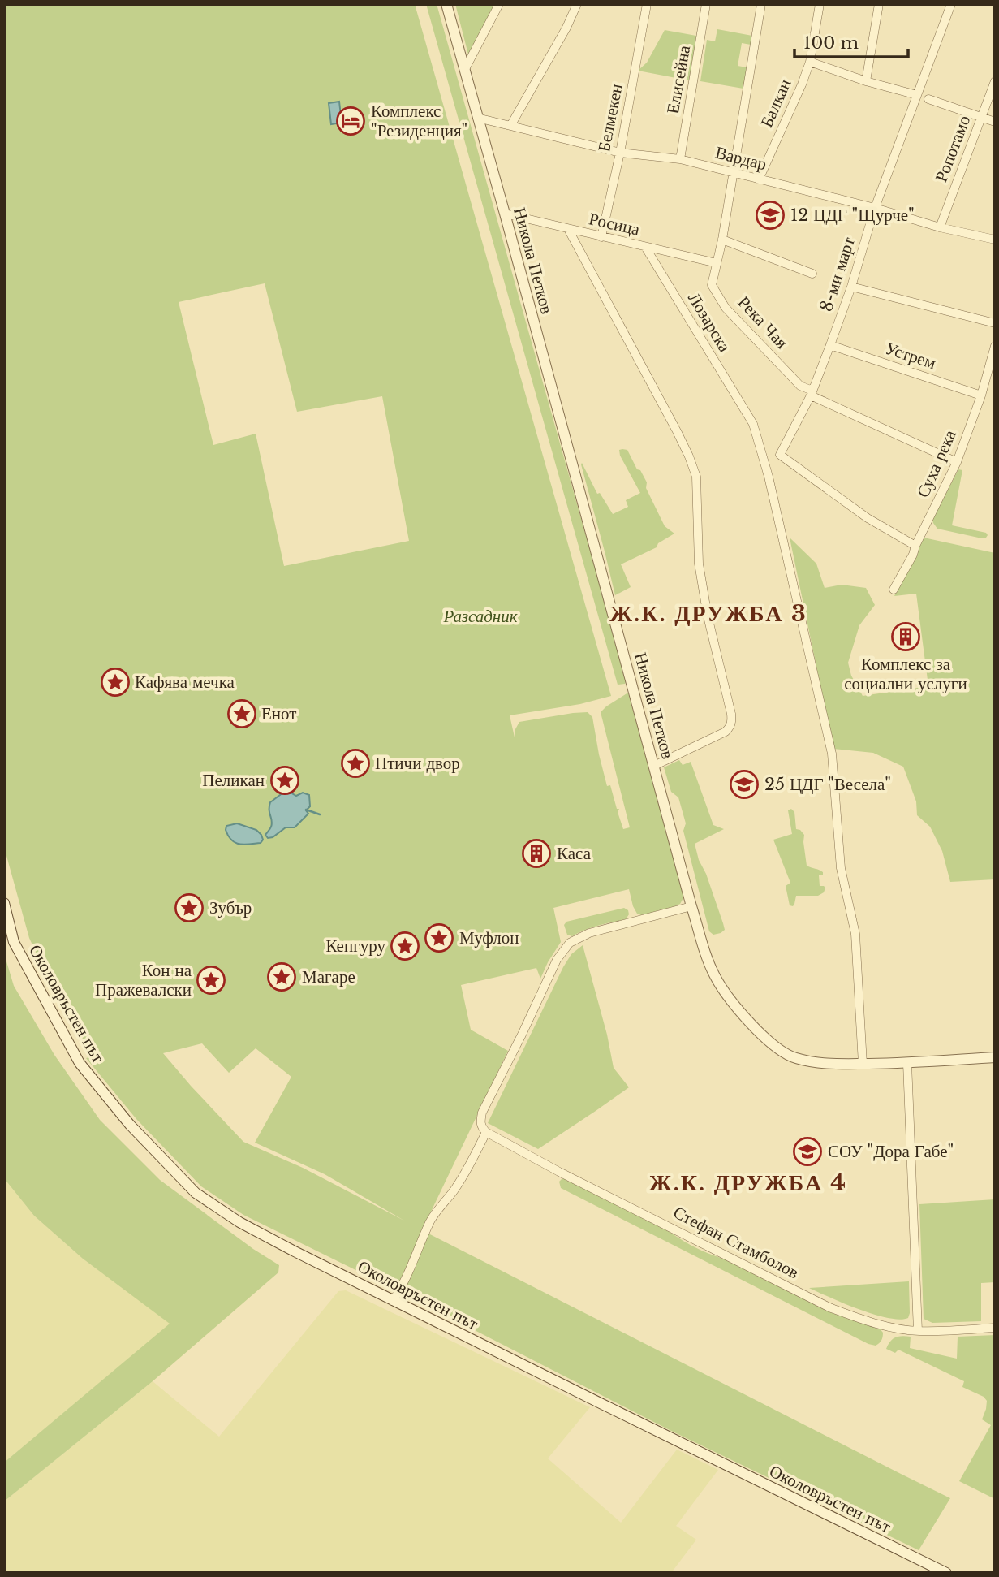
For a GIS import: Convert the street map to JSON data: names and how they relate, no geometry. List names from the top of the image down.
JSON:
{
  "streets": {
    "street": [
      "Елисейна",
      "Балкан",
      "Белмекен",
      "Ропотамо",
      "Вардар",
      "Росица",
      "Никола Петков",
      "8-ми март",
      "Лозарска",
      "Река Чая",
      "Устрем",
      "Суха река",
      "Околовръстен път",
      "Стефан Стамболов"
    ]
  },
  "crossings": [
    ["Елисейна", "Вардар"],
    ["Балкан", "Вардар"],
    ["Белмекен", "Вардар"],
    ["Белмекен", "Росица"],
    ["Ропотамо", "Вардар"],
    ["Вардар", "Никола Петков"],
    ["Вардар", "8-ми март"],
    ["Росица", "Никола Петков"],
    ["Росица", "Лозарска"],
    ["Росица", "Река Чая"],
    ["Никола Петков", "Лозарска"],
    ["8-ми март", "Река Чая"],
    ["8-ми март", "Устрем"],
    ["8-ми март", "Суха река"],
    ["Река Чая", "Суха река"],
    ["Устрем", "Суха река"]
  ],
  "districts": ["Ж.К. ДРУЖБА 3", "Ж.К. ДРУЖБА 4"],
  "parks": ["Разсадник"],
  "places": {
    "hotel": ["Комплекс \"Резиденция\""],
    "school or university": ["12 ЦДГ \"Щурче\"", "25 ЦДГ \"Весела\"", "СОУ \"Дора Габе\""],
    "building": ["Комплекс за социални услуги", "Каса"],
    "place": [
      "Кафява мечка",
      "Енот",
      "Птичи двор",
      "Пеликан",
      "Зубър",
      "Муфлон",
      "Кенгуру",
      "Магаре",
      "Кон на Пражевалски"
    ]
  },
  "scale_bar": "100 m"
}
